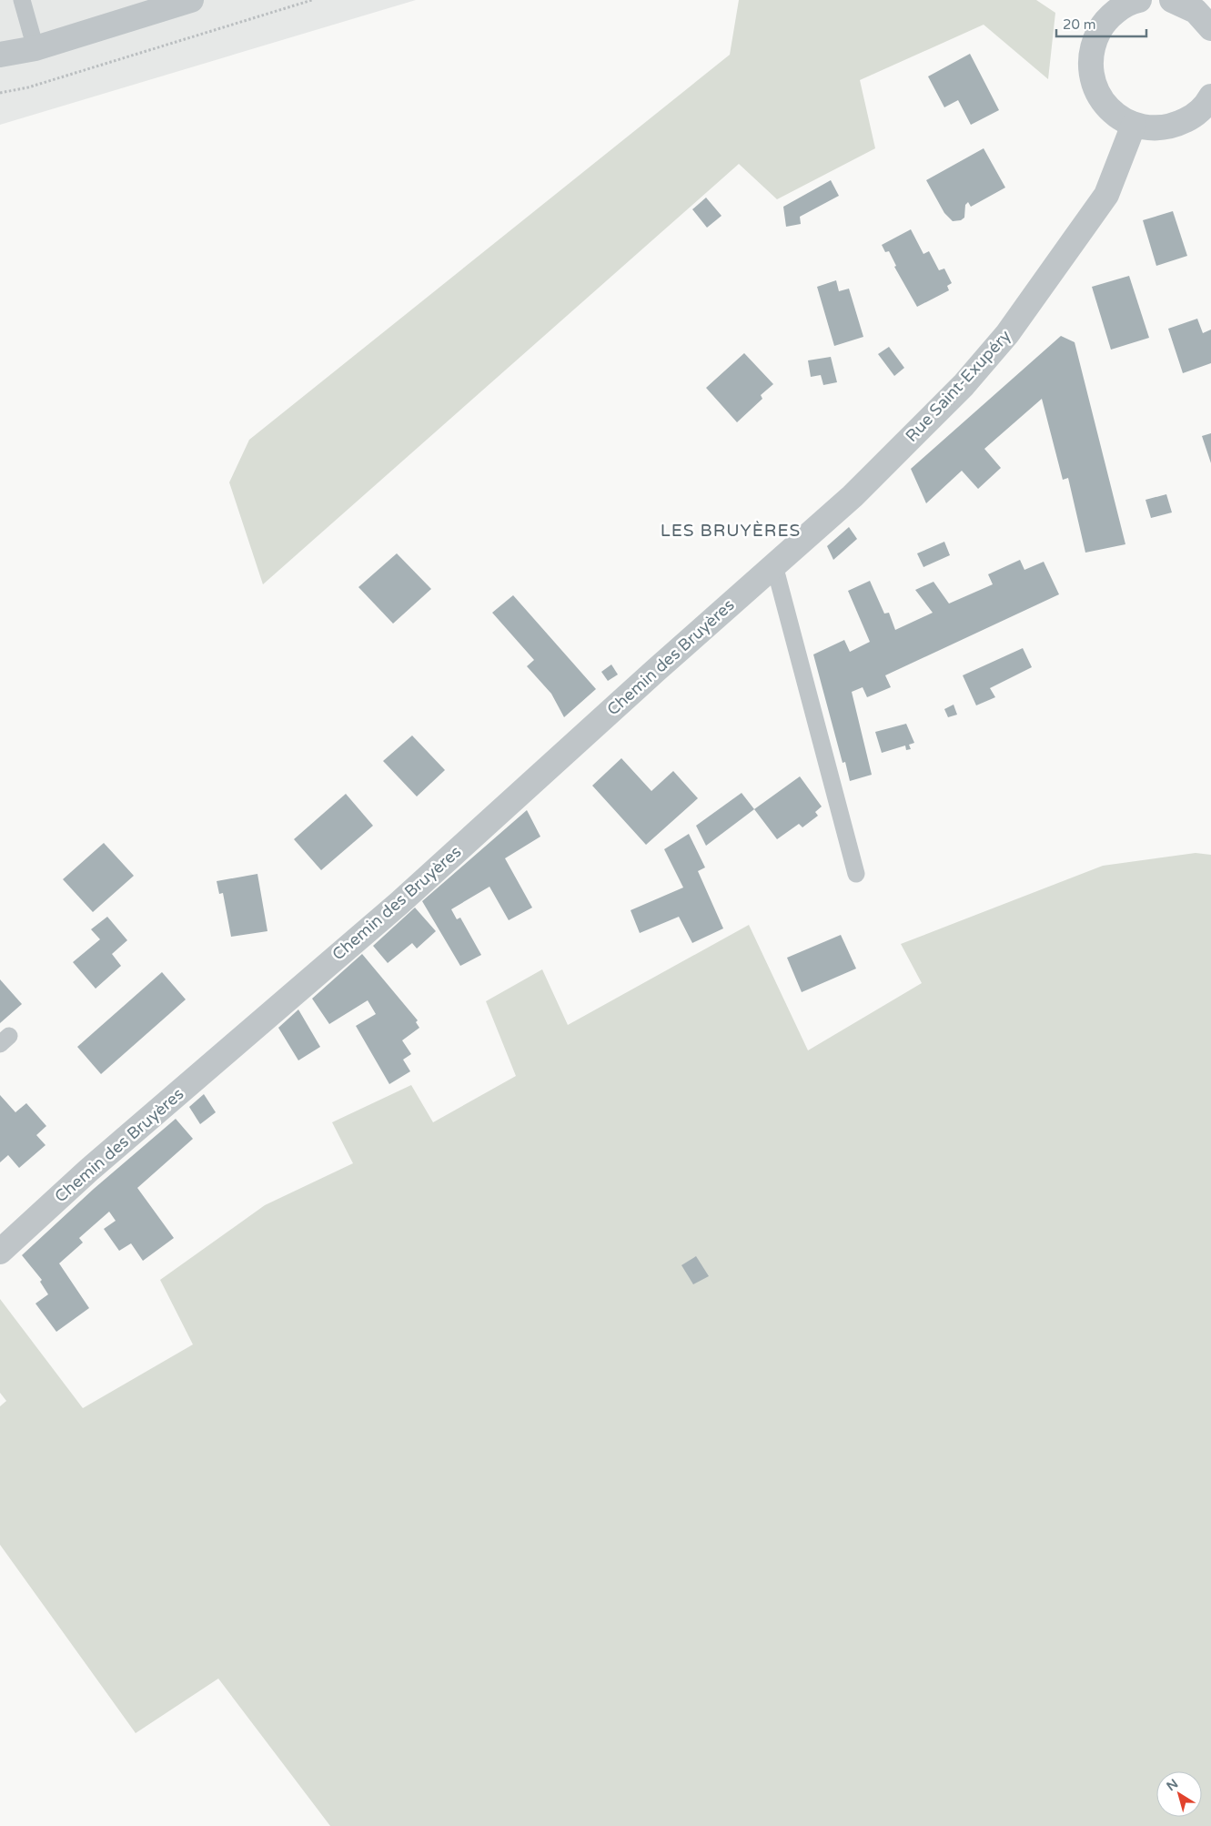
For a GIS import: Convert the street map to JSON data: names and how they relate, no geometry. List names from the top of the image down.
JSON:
{
  "streets": {
    "street": ["Rue Saint-Exupéry", "Chemin des Bruyères"]
  },
  "crossings": [
    ["Rue Saint-Exupéry", "Chemin des Bruyères"]
  ],
  "districts": ["LES BRUYÈRES"],
  "scale_bar": "20 m",
  "north": "top left"
}
